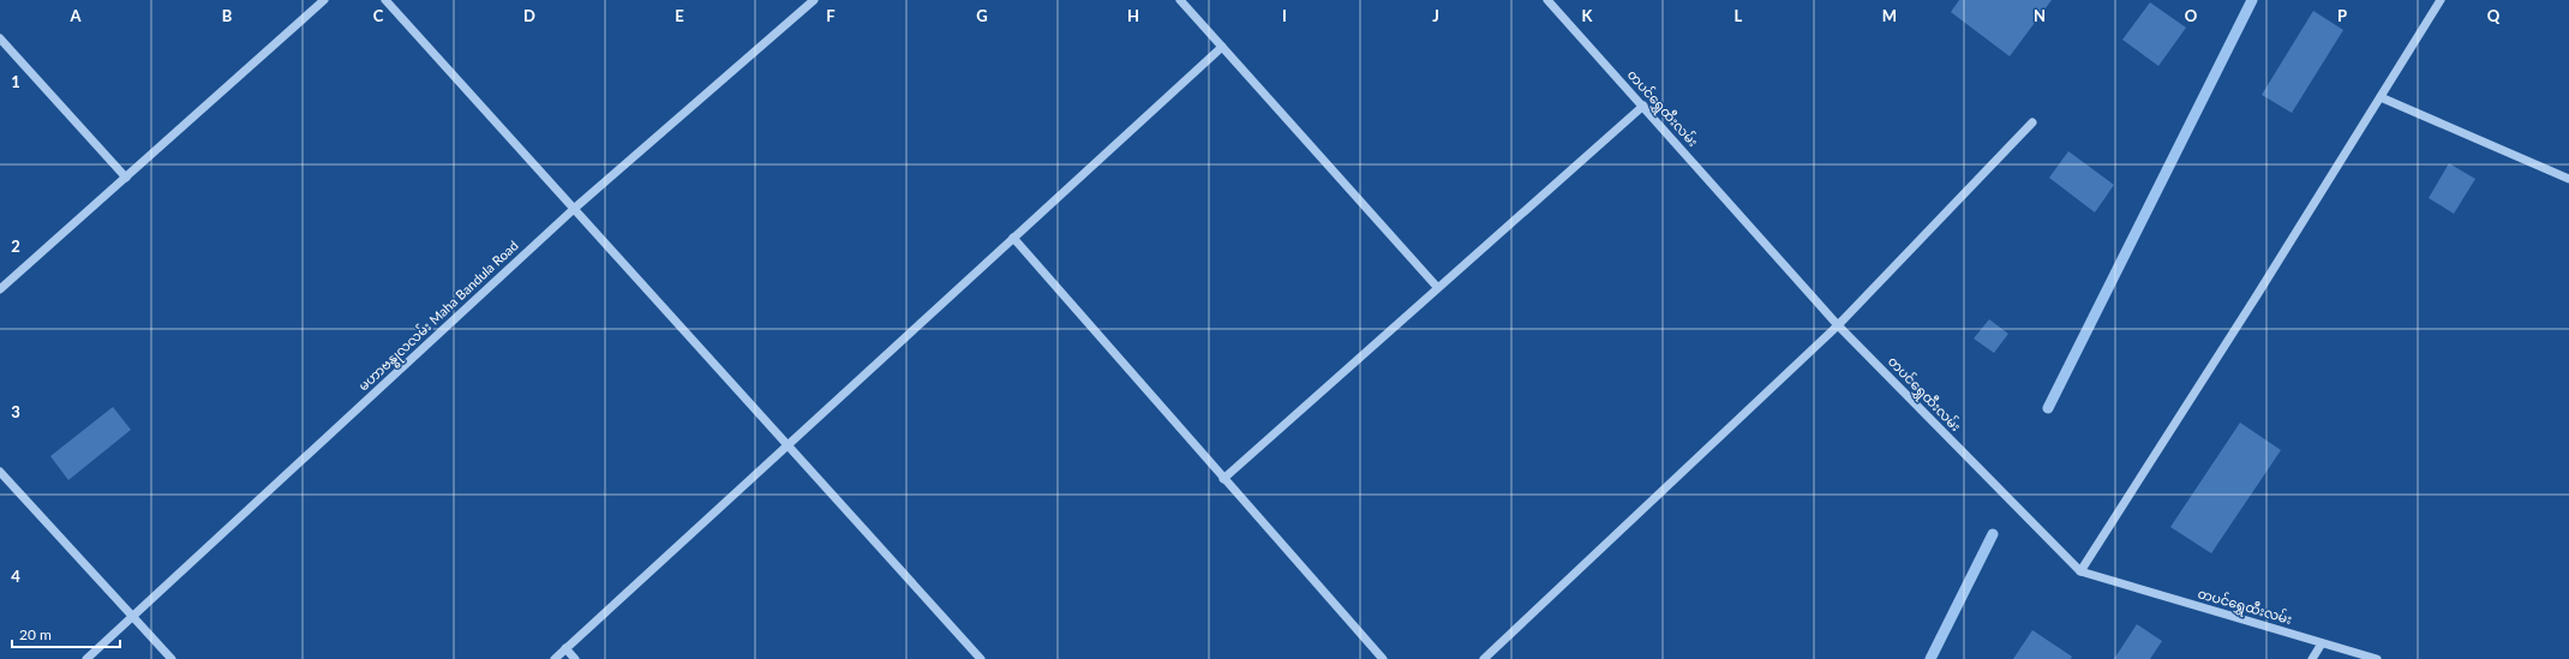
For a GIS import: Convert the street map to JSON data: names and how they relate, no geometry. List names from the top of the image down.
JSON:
{
  "streets": {
    "street": ["တပင်ရွှေထီးလမ်း", "မဟာဗန္ဓုလလမ်း Maha Bandula Road"]
  },
  "scale_bar": "20 m",
  "grid": {
    "columns": [
      "A",
      "B",
      "C",
      "D",
      "E",
      "F",
      "G",
      "H",
      "I",
      "J",
      "K",
      "L",
      "M",
      "N",
      "O",
      "P",
      "Q"
    ],
    "rows": [
      "1",
      "2",
      "3",
      "4"
    ]
  }
}
